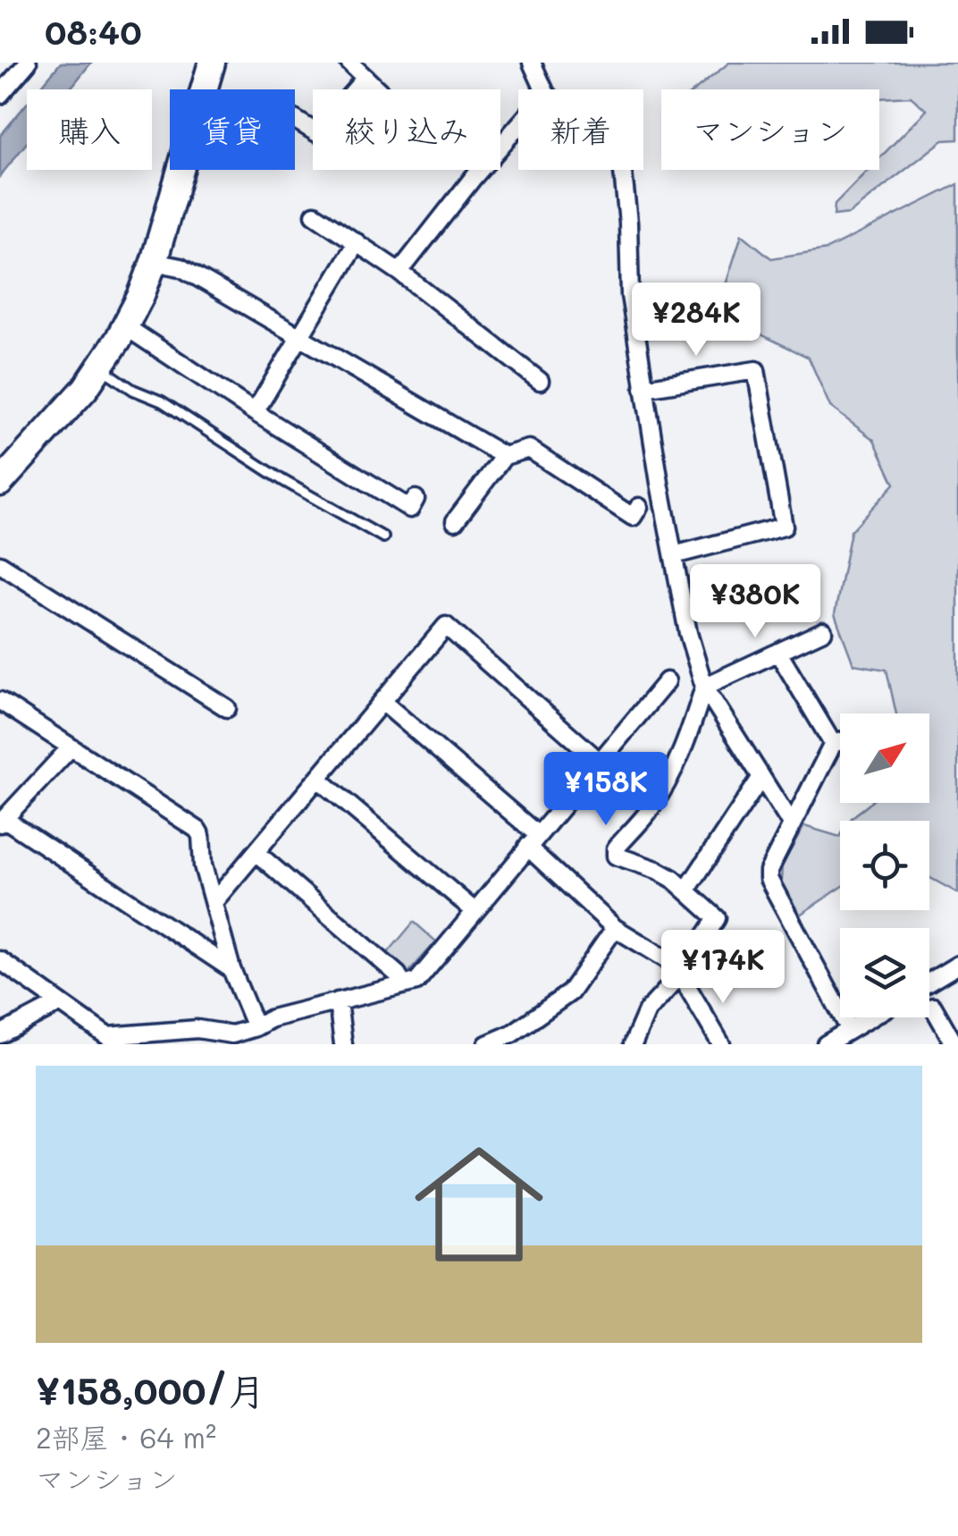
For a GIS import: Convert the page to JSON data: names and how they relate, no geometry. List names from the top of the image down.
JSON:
{
  "north": "top right",
  "page": {
    "status": "08:40",
    "chip": [
      "購入",
      "賃貸",
      "絞り込み",
      "新着",
      "マンション"
    ],
    "price": [
      "¥284K",
      "¥380K",
      "¥158K",
      "¥174K"
    ],
    "list": [
      {
        "name": "¥158,000/月",
        "note": "2部屋 · 64 m² · マンション"
      }
    ]
  }
}
